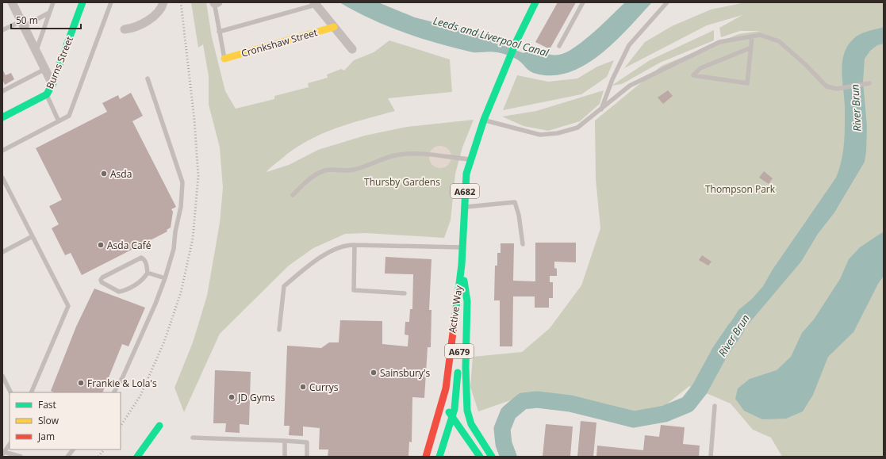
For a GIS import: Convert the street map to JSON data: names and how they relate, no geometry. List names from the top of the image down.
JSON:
{
  "streets": {
    "main road": [
      "Cronkshaw Street",
      "Burns Street",
      "A682",
      "Active Way",
      "A679"
    ]
  },
  "crossings": [
    ["A682", "Active Way"]
  ],
  "water": ["Leeds and Liverpool Canal", "River Brun"],
  "parks": ["Thursby Gardens", "Thompson Park"],
  "places": [
    "Asda",
    "Asda Café",
    "Sainsbury's",
    "Frankie & Lola's",
    "Currys",
    "JD Gyms"
  ],
  "legend": ["Fast", "Slow", "Jam"],
  "scale_bar": "50 m"
}
